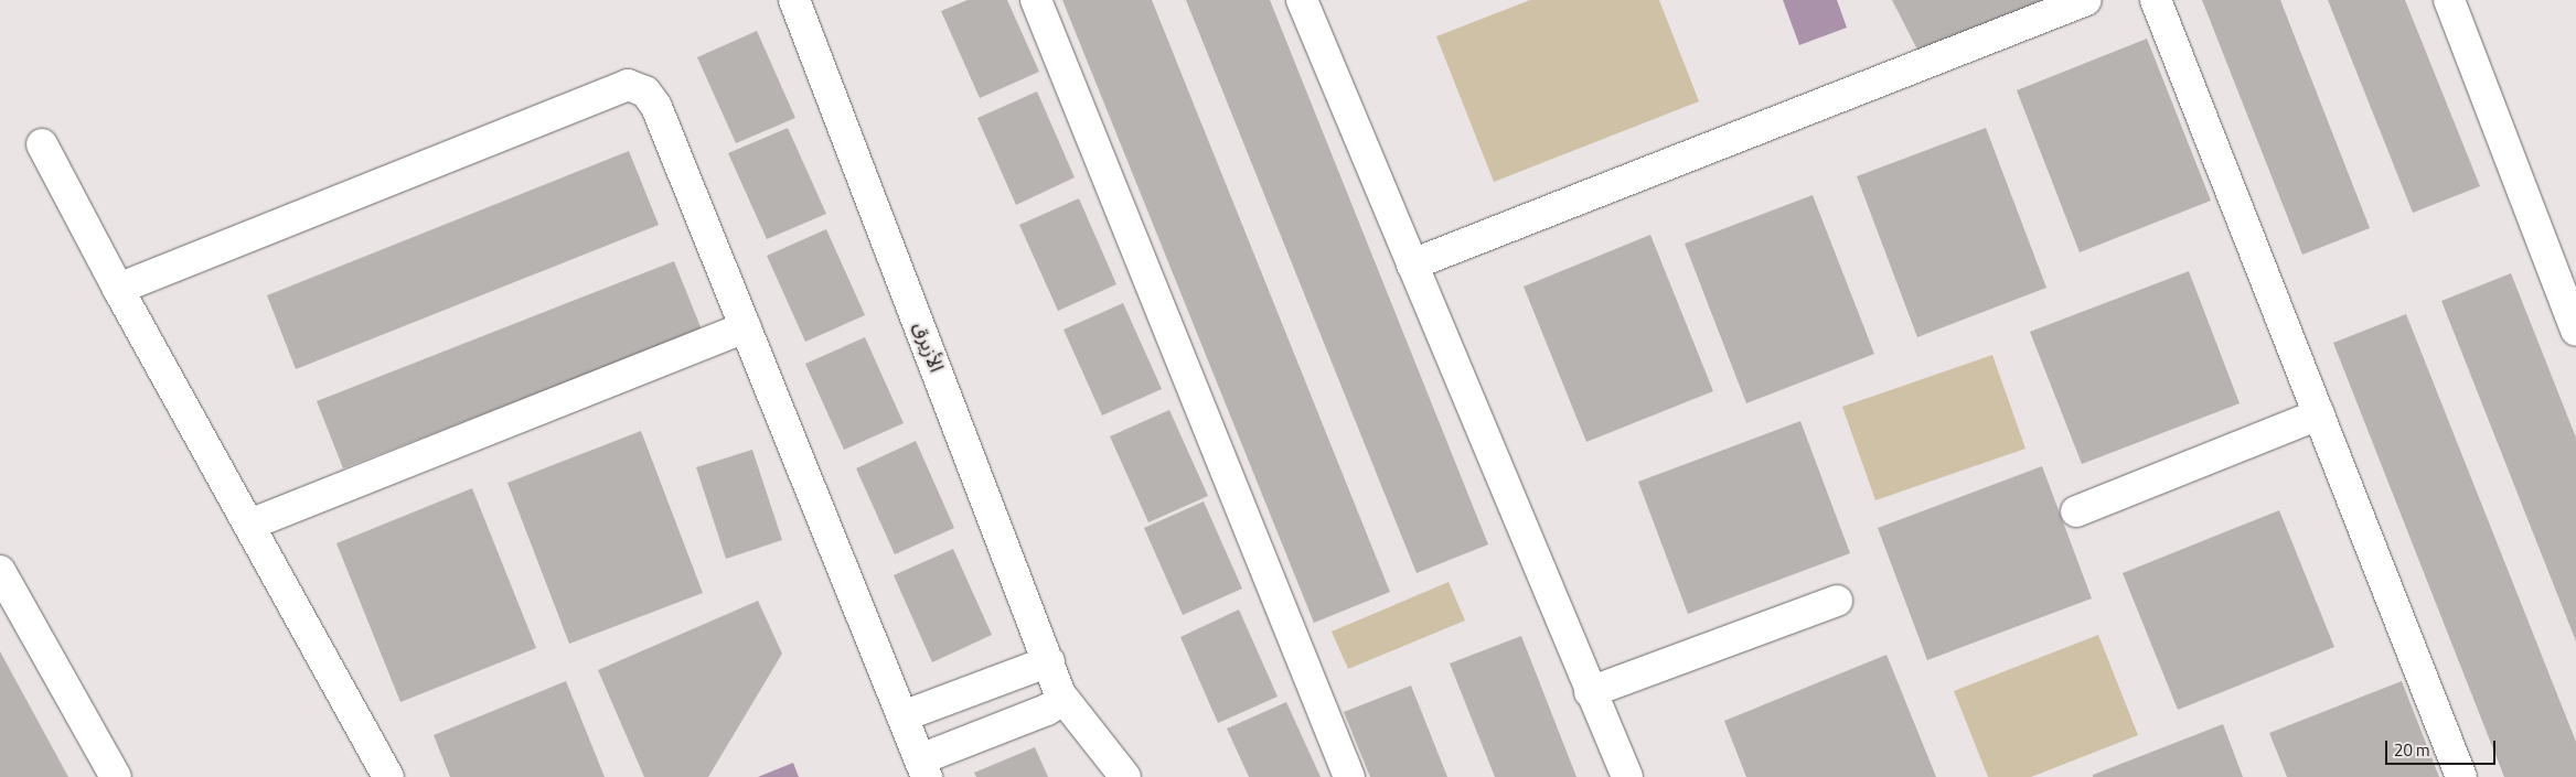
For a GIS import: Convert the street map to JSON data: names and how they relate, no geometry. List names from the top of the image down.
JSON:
{
  "streets": {
    "street": ["الأزيرق"]
  },
  "scale_bar": "20 m"
}
